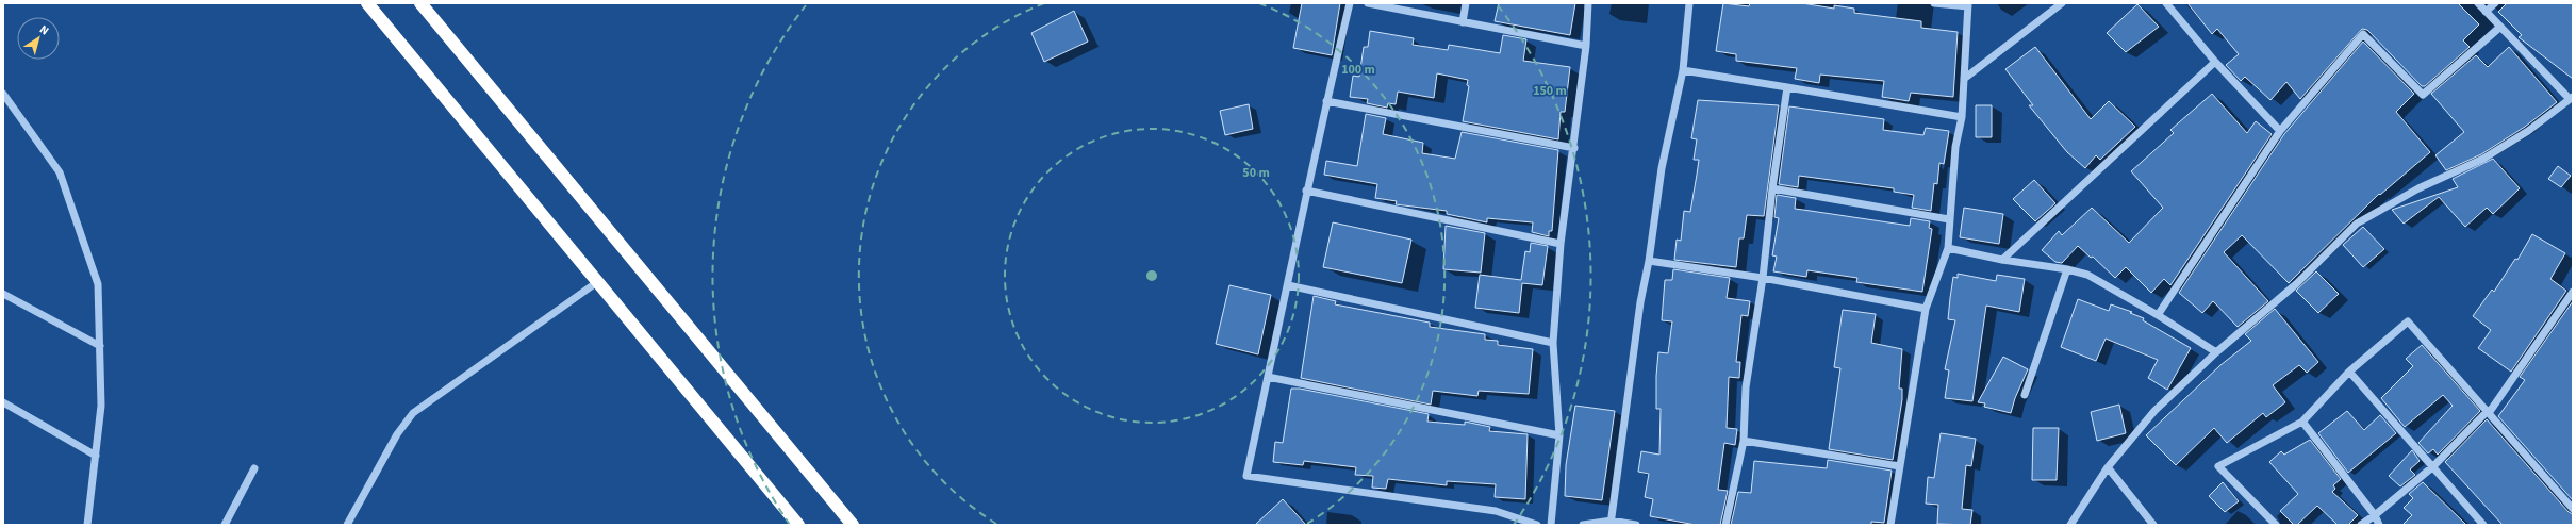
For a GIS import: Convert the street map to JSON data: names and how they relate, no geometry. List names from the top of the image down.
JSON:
{
  "north": "top right",
  "rings": ["100 m", "150 m", "50 m"]
}
